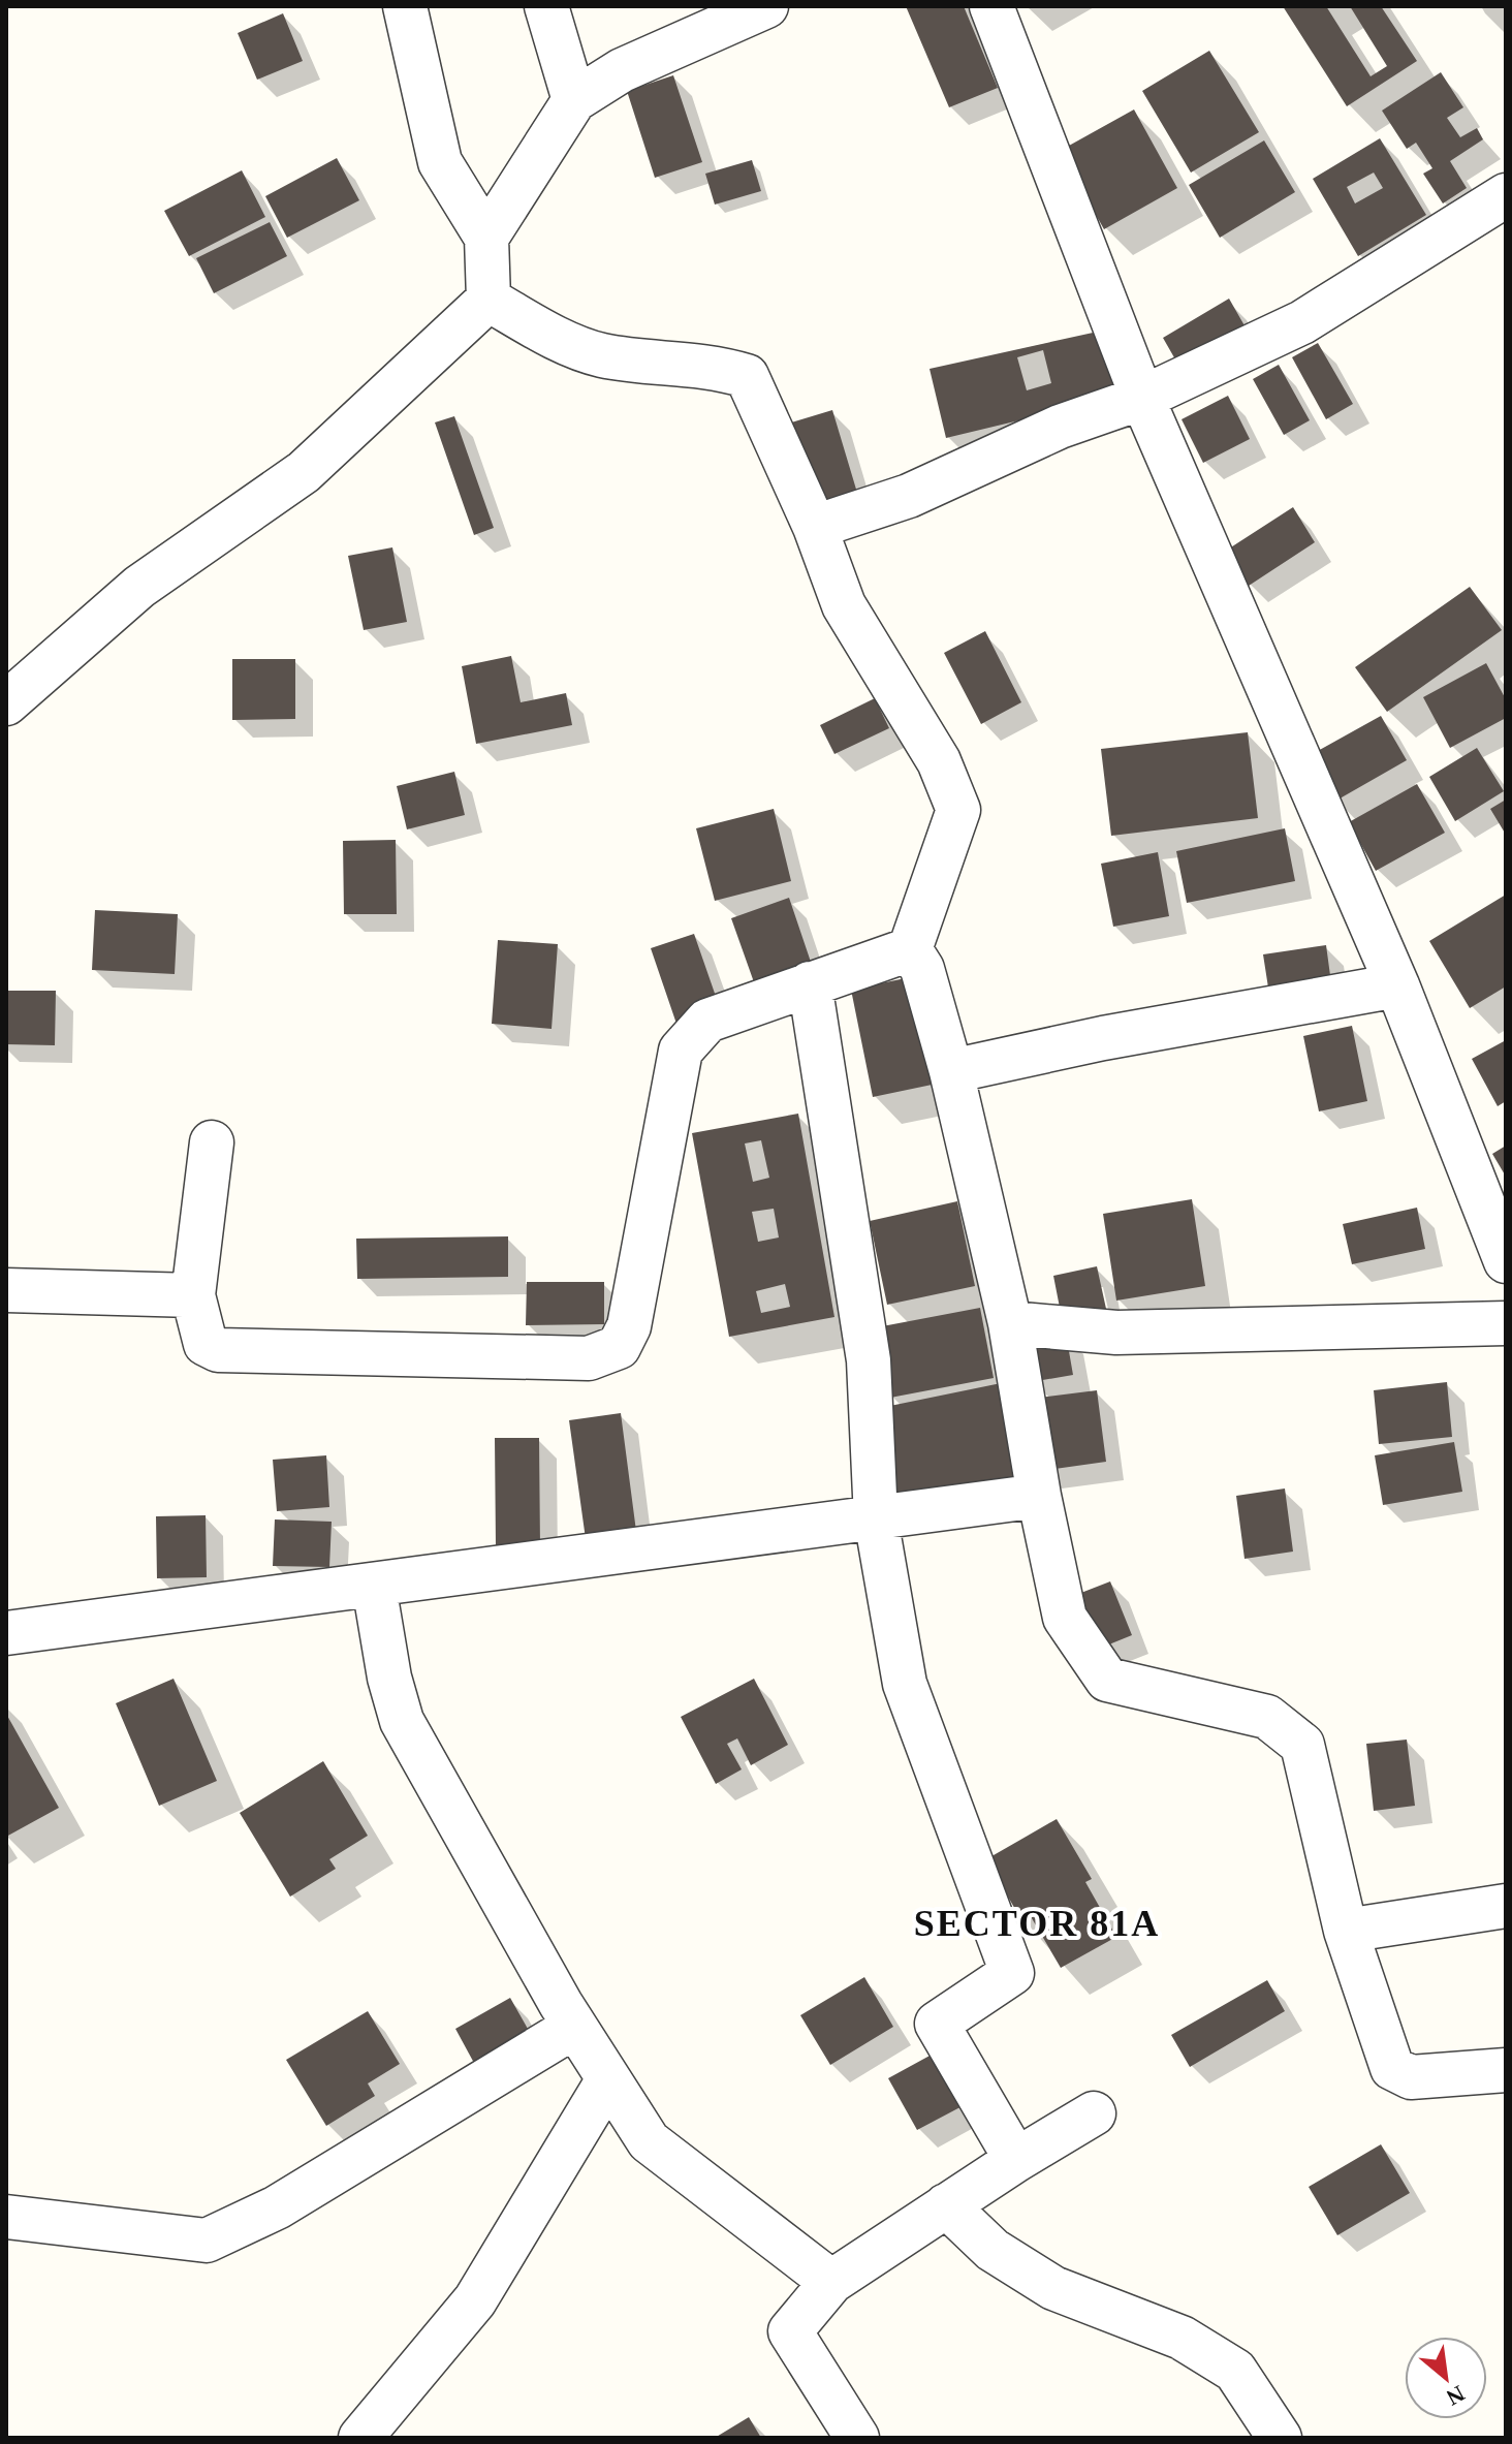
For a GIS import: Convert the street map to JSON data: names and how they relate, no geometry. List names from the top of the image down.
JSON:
{
  "districts": ["SECTOR 81A"],
  "north": "bottom right"
}
